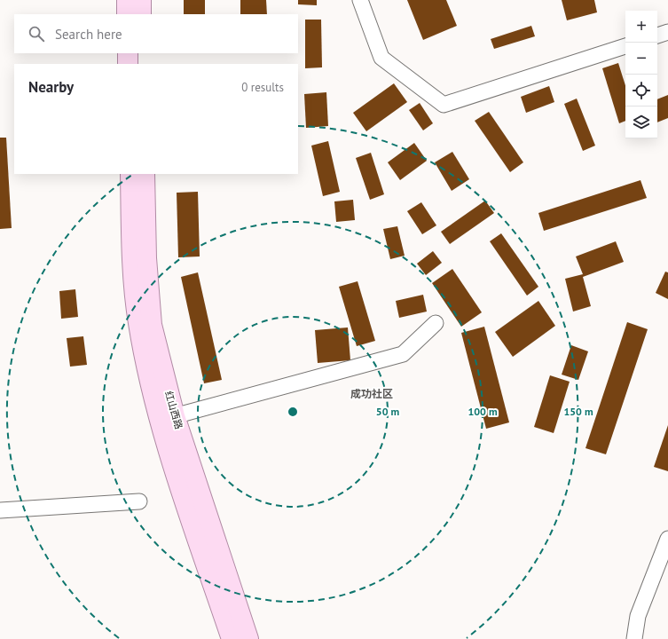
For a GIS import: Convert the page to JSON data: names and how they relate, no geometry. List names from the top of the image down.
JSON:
{
  "streets": {
    "main road": ["红山西路"]
  },
  "districts": ["成功社区"],
  "page": {
    "map_buttons": ["+", "−"],
    "search": "Search here",
    "heading": ["Nearby", "0 results"]
  },
  "rings": ["50 m", "100 m", "150 m"]
}
